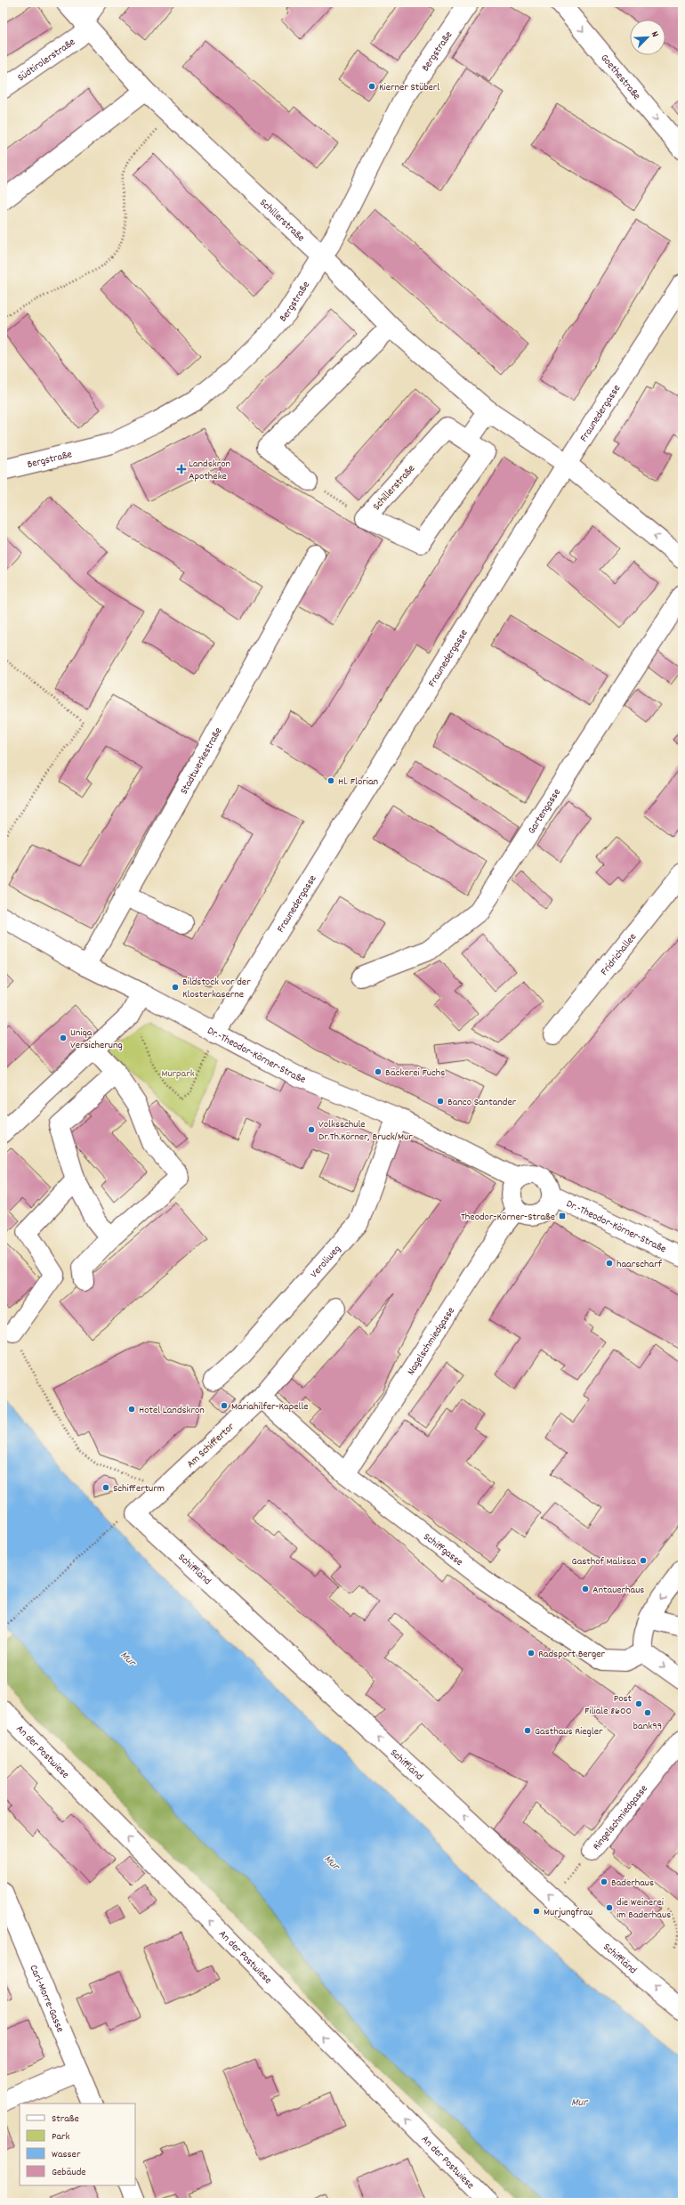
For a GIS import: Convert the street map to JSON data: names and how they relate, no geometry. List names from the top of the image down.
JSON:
{
  "streets": {
    "street": [
      "Bergstraße",
      "Südtirolerstraße",
      "Goethestraße",
      "Schillerstraße",
      "Fraunedergasse",
      "Stadtwerkestraße",
      "Gartengasse",
      "Fridrichallee",
      "Dr.-Theodor-Körner-Straße",
      "Veroliweg",
      "Nagelschmiedgasse",
      "Am Schiffertor",
      "Schiffgasse",
      "Schiffländ",
      "An der Postwiese",
      "Ringelschmiedgasse",
      "Carl-Morre-Gasse"
    ]
  },
  "crossings": [
    ["Bergstraße", "Schillerstraße"],
    ["Südtirolerstraße", "Schillerstraße"],
    ["Schillerstraße", "Fraunedergasse"],
    ["Fraunedergasse", "Dr.-Theodor-Körner-Straße"],
    ["Stadtwerkestraße", "Dr.-Theodor-Körner-Straße"],
    ["Dr.-Theodor-Körner-Straße", "Veroliweg"],
    ["Dr.-Theodor-Körner-Straße", "Nagelschmiedgasse"],
    ["Nagelschmiedgasse", "Schiffgasse"],
    ["Am Schiffertor", "Schiffgasse"],
    ["Am Schiffertor", "Schiffländ"]
  ],
  "one_way": ["Goethestraße", "Schiffländ", "An der Postwiese"],
  "water": ["Mur"],
  "parks": ["Murpark"],
  "places": {
    "other": [
      "Kierner Stüberl",
      "Hl. Florian",
      "Bildstock vor der Klosterkaserne",
      "Uniqa Versicherung",
      "Bäckerei Fuchs",
      "Banco Santander",
      "Volksschule Dr.Th.Körner, Bruck/Mur",
      "haarscharf",
      "Mariahilfer-Kapelle",
      "Hotel Landskron",
      "Schifferturm",
      "Gasthof Malissa",
      "Antauerhaus",
      "Radsport Berger",
      "Post Filiale 8600",
      "bank99",
      "Gasthaus Riegler",
      "Baderhaus",
      "die Weinerei im Baderhaus",
      "Murjungfrau"
    ],
    "health": ["Landskron Apotheke"],
    "transit": ["Theodor-Körner-Straße"]
  },
  "legend": [
    "Straße",
    "Park",
    "Wasser",
    "Gebäude"
  ],
  "north": "top right"
}
